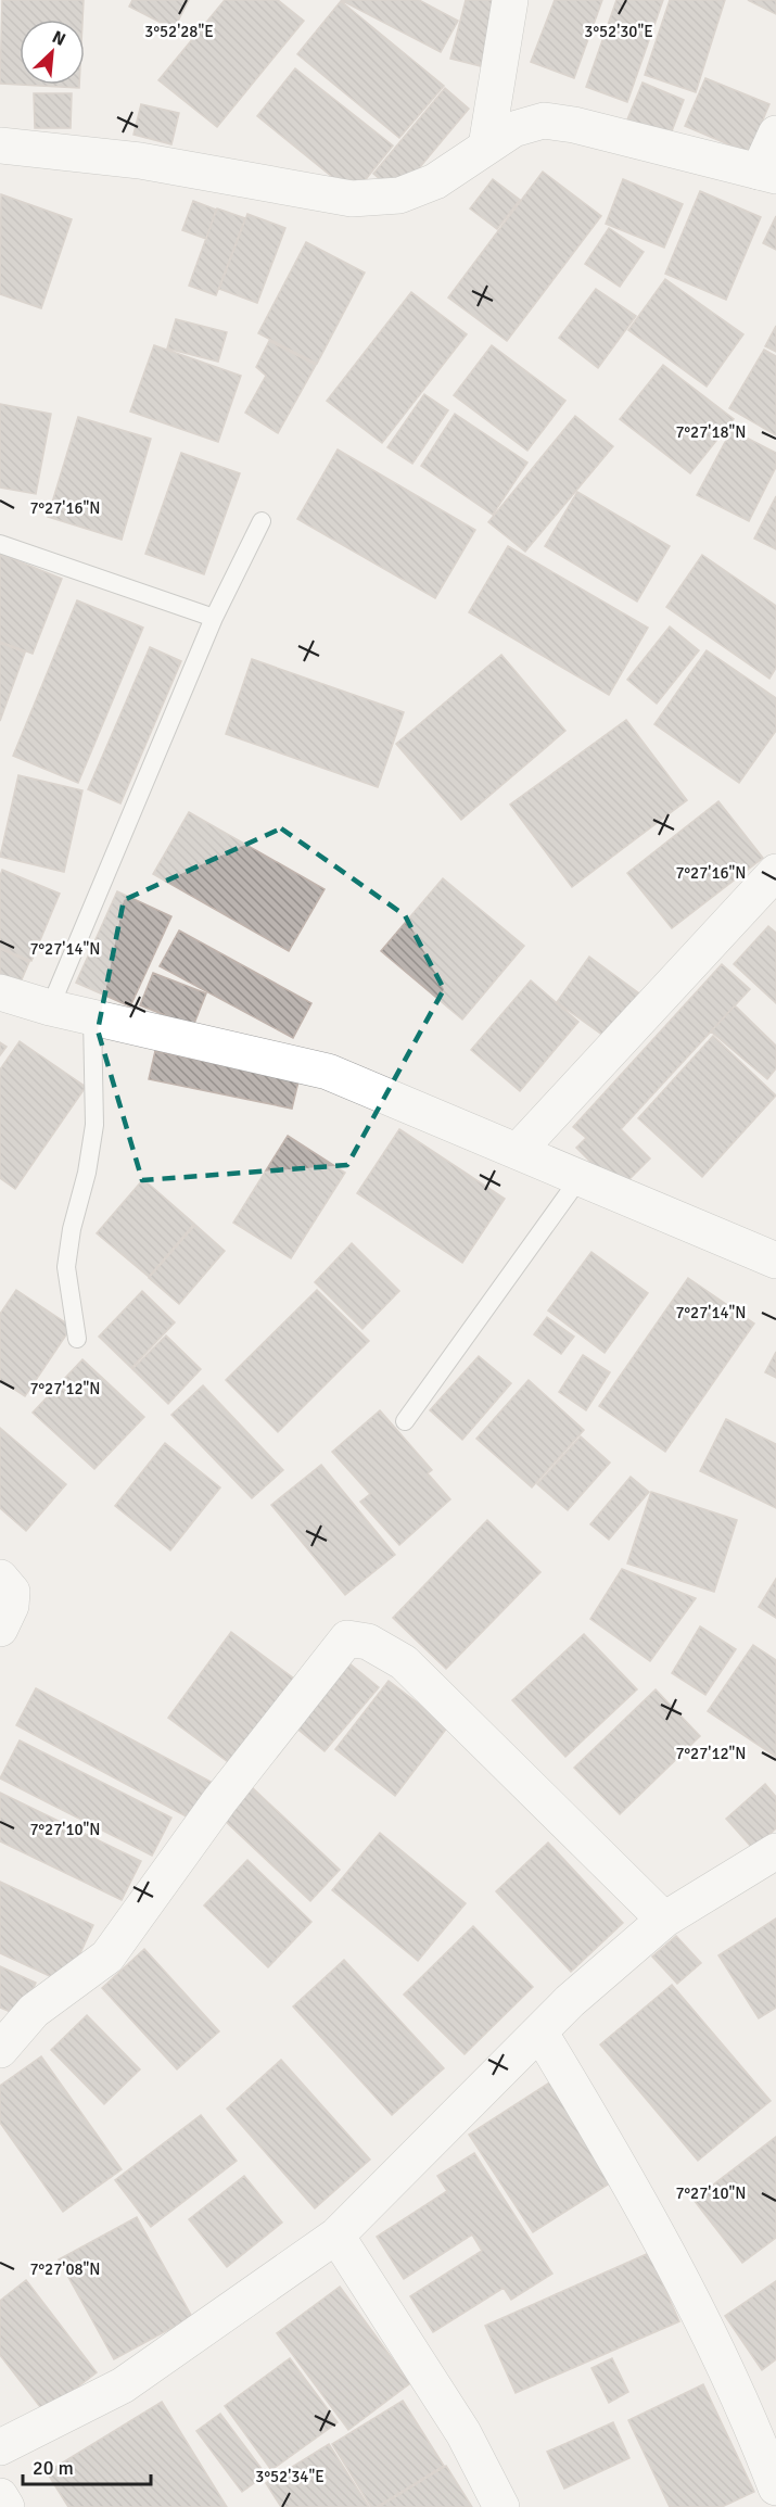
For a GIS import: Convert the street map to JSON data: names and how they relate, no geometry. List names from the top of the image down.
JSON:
{
  "scale_bar": "20 m",
  "north": "top right",
  "coordinates": [
    "3°52'28\"E",
    "3°52'30\"E",
    "7°27'18\"N",
    "7°27'16\"N",
    "7°27'14\"N",
    "7°27'12\"N",
    "7°27'10\"N",
    "7°27'08\"N",
    "3°52'34\"E"
  ]
}
